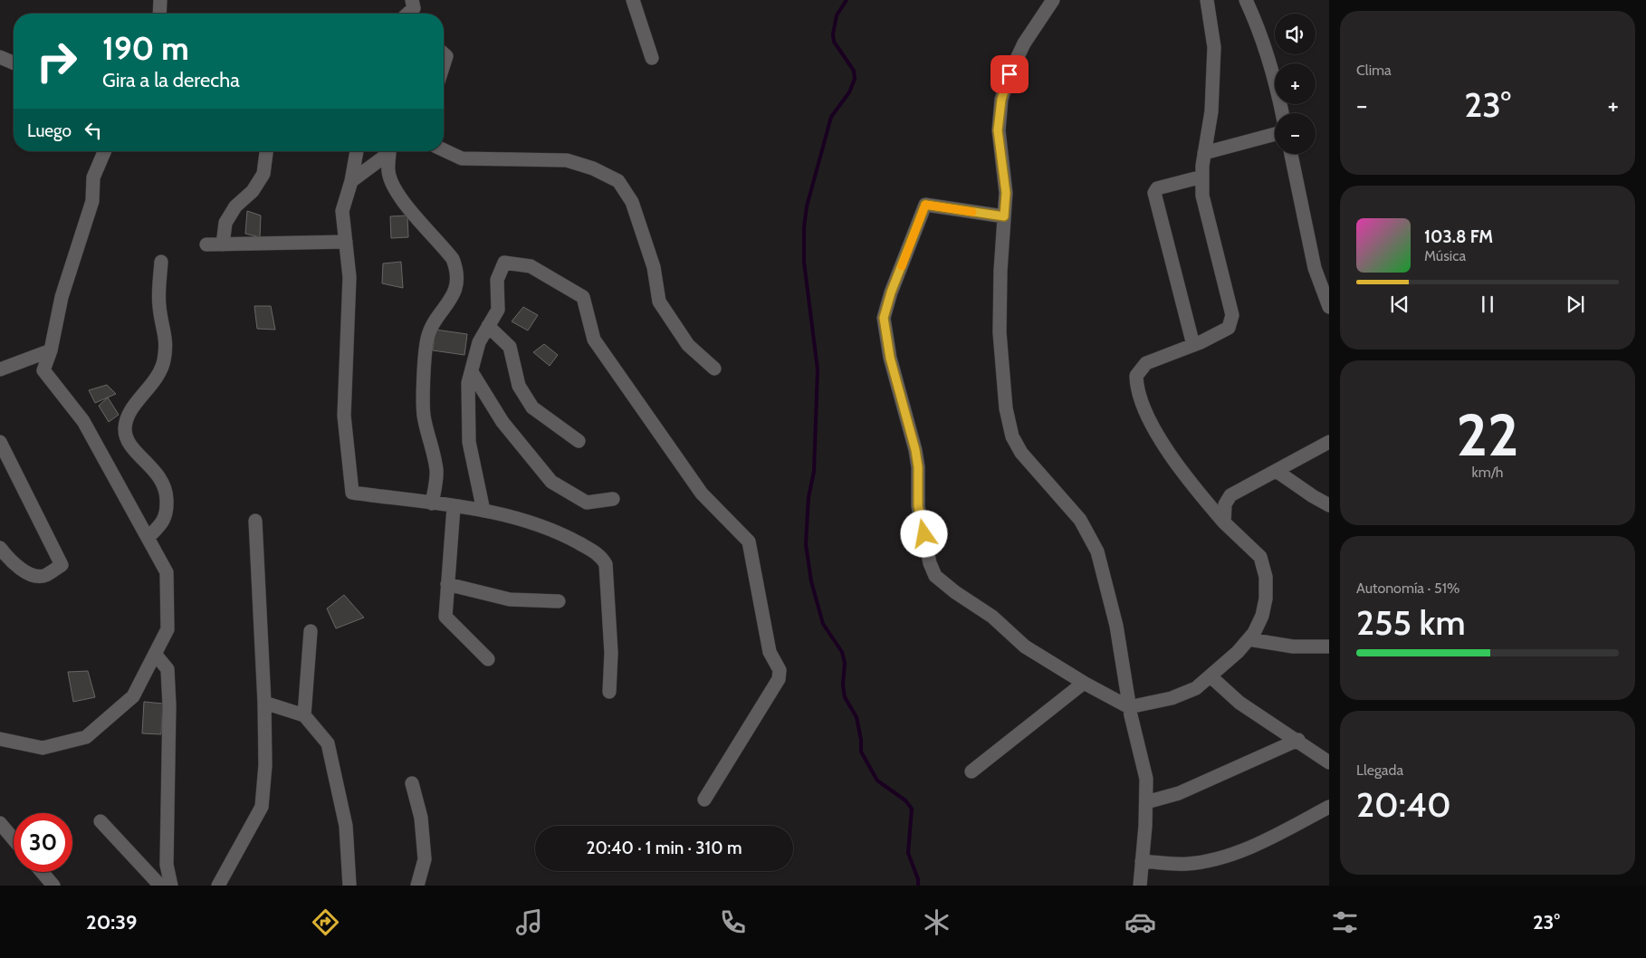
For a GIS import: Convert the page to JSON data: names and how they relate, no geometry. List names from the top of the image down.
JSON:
{
  "page": {
    "tile": [
      "Clima",
      ["22", "km/h"],
      ["Autonomía · 51%", "255 km"],
      ["Llegada", "20:40"]
    ],
    "map_buttons": ["+", "−"],
    "turn": ["190 m", "Gira a la derecha"],
    "heat": ["−", "23°", "+"],
    "then": "Luego",
    "song": ["103.8 FM", "Música"],
    "limit": "30",
    "trip": "20:40 · 1 min · 310 m",
    "tabs": ["20:39", "23°"]
  }
}
